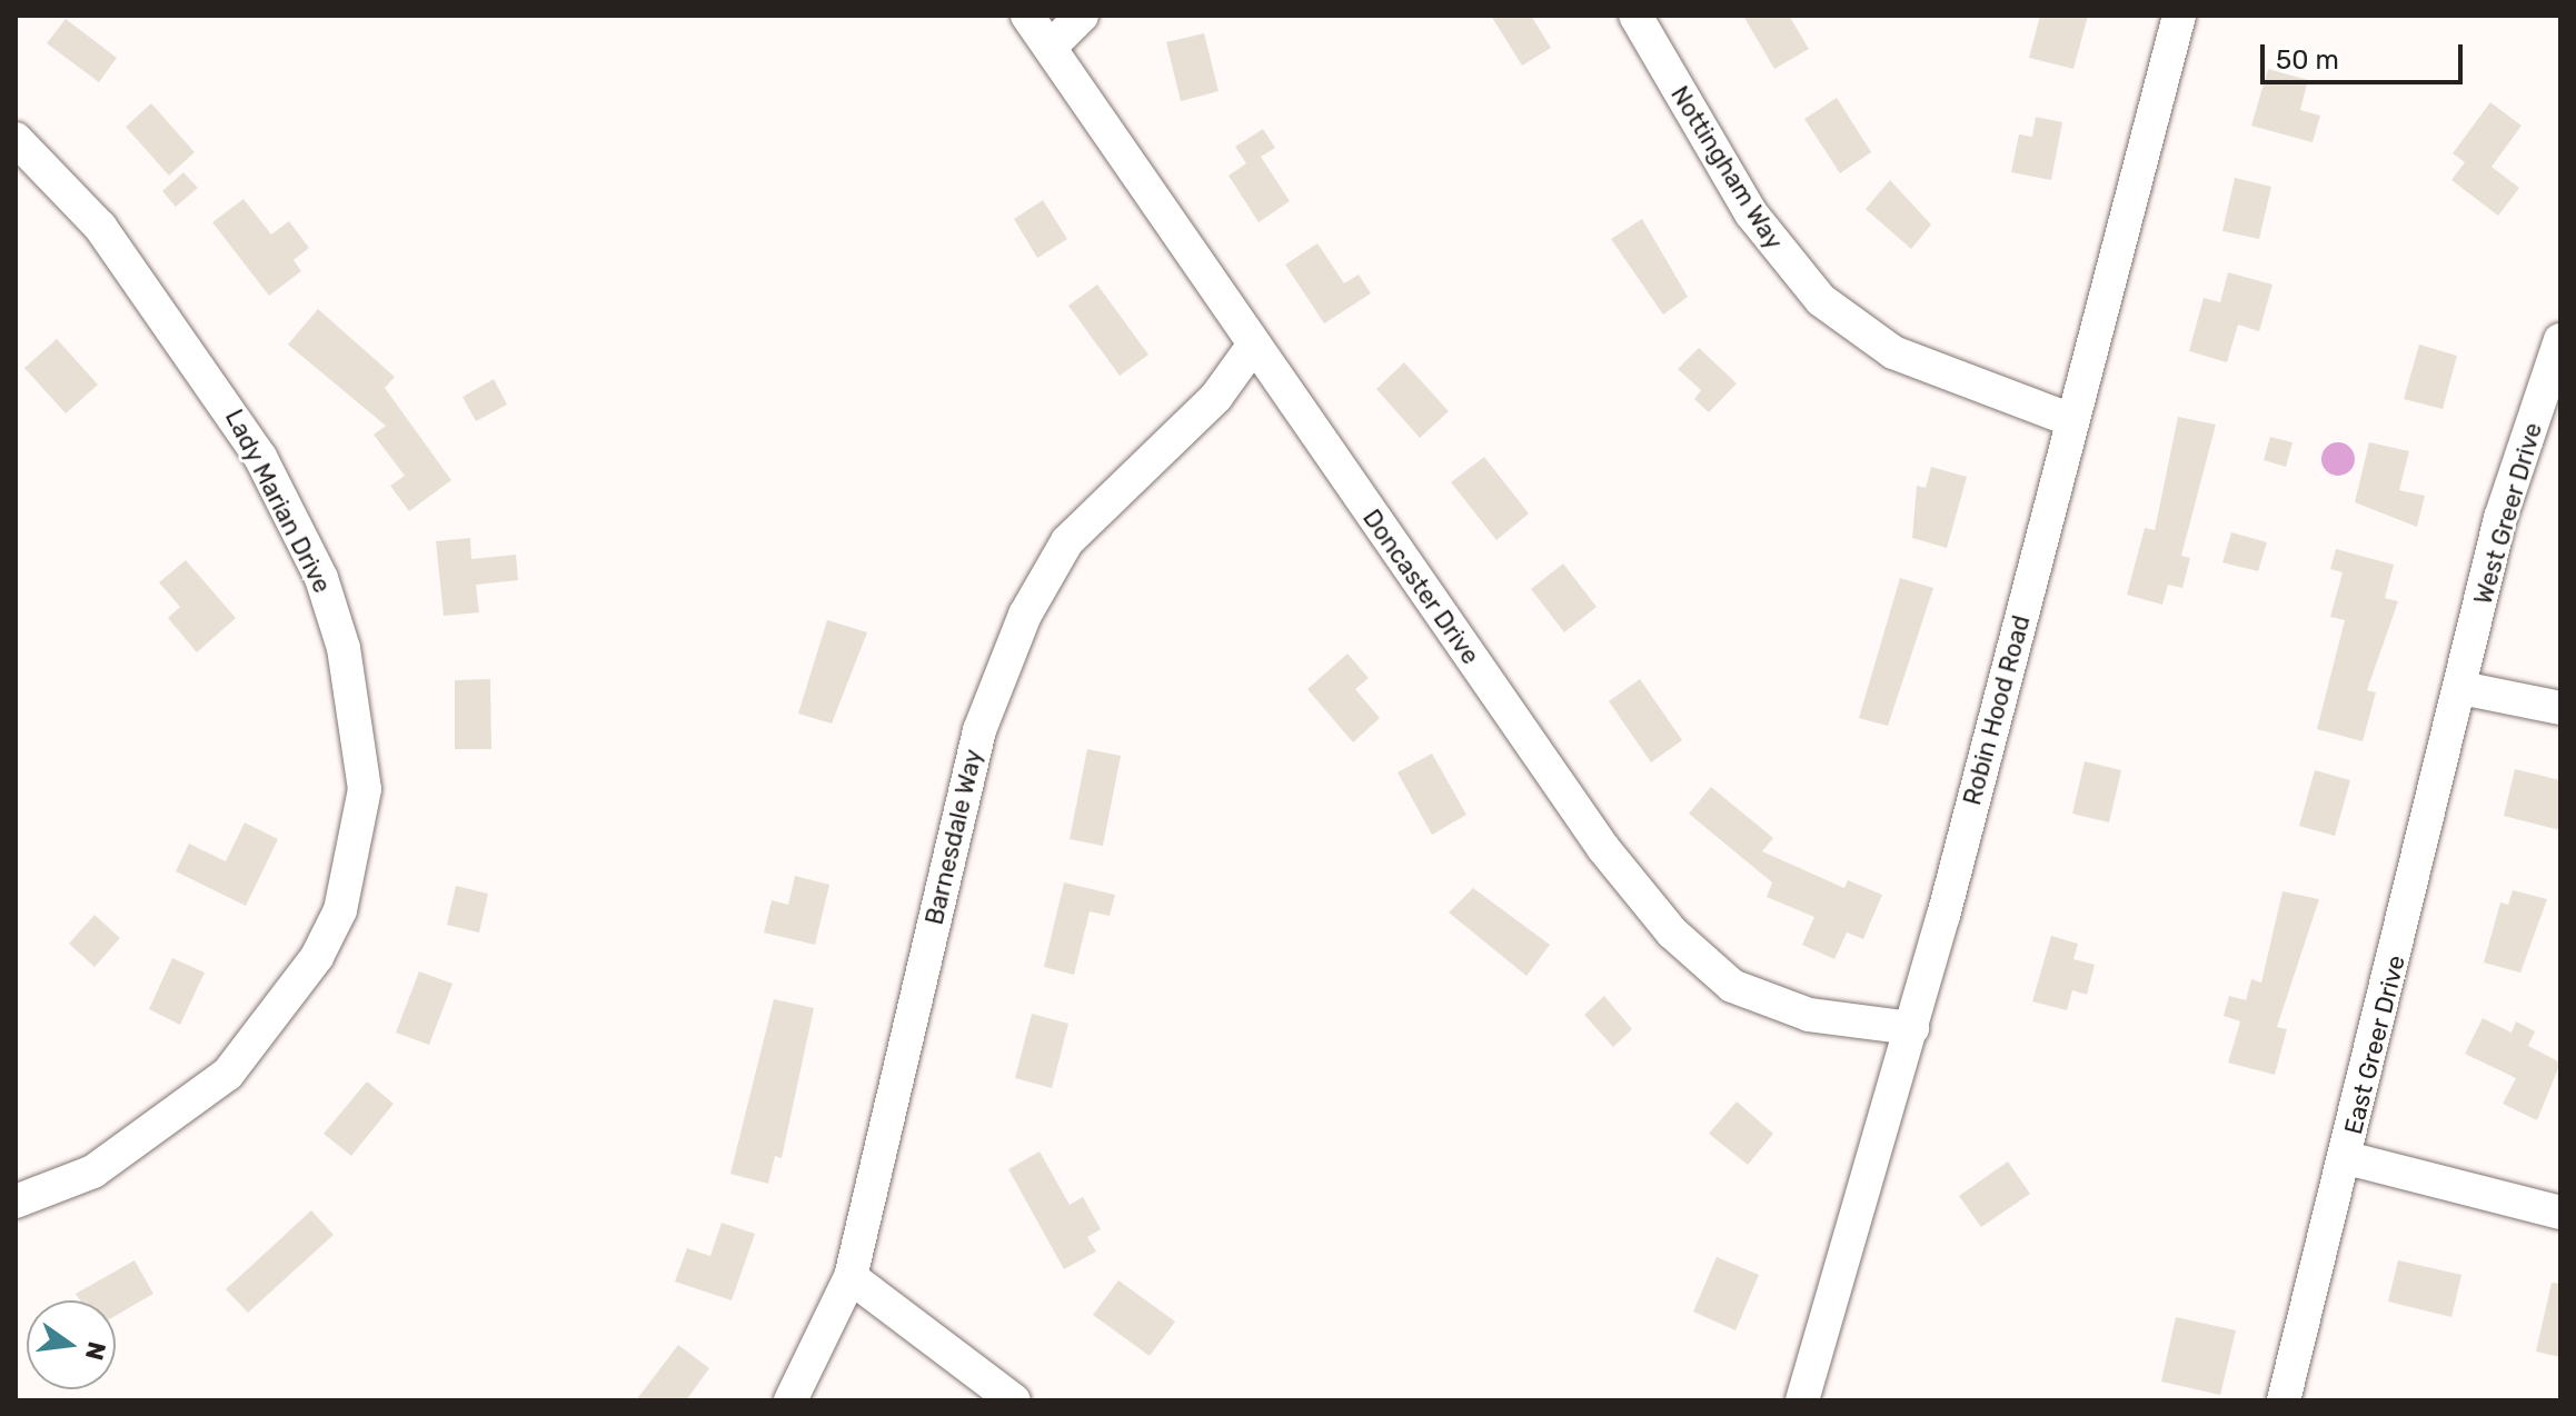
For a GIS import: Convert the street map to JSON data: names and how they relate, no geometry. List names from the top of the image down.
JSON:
{
  "streets": {
    "street": [
      "Nottingham Way",
      "Lady Marian Drive",
      "West Greer Drive",
      "Doncaster Drive",
      "Robin Hood Road",
      "Barnesdale Way",
      "East Greer Drive"
    ]
  },
  "crossings": [
    ["Nottingham Way", "Robin Hood Road"],
    ["West Greer Drive", "East Greer Drive"],
    ["Doncaster Drive", "Robin Hood Road"],
    ["Doncaster Drive", "Barnesdale Way"]
  ],
  "scale_bar": "50 m",
  "north": "right"
}
